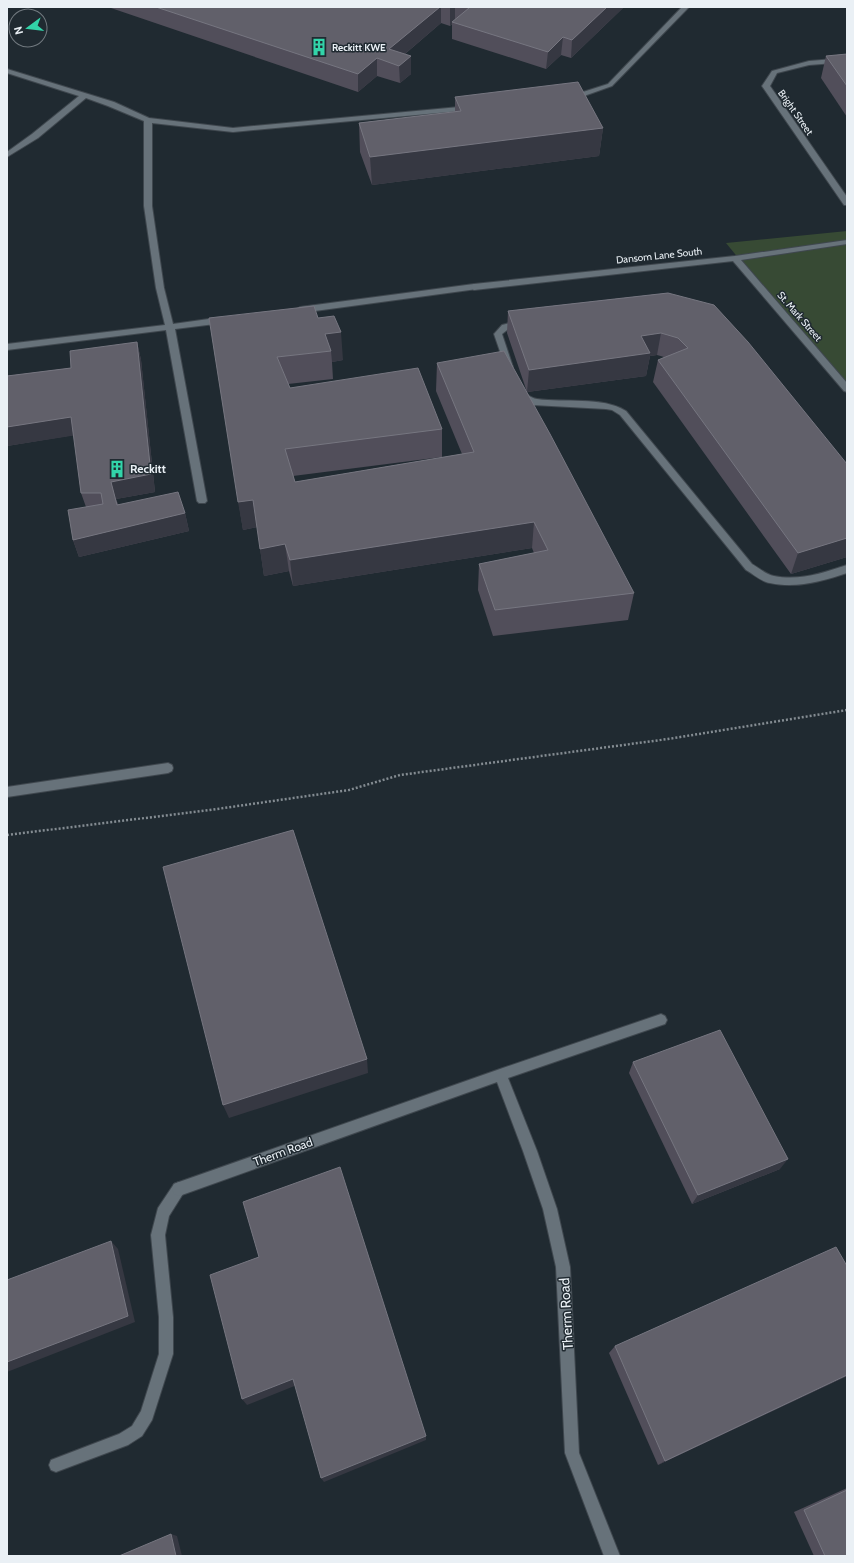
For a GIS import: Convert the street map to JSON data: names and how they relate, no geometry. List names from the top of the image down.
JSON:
{
  "streets": {
    "street": [
      "Bright Street",
      "Dansom Lane South",
      "St. Mark Street",
      "Therm Road"
    ]
  },
  "crossings": [
    ["Dansom Lane South", "St. Mark Street"]
  ],
  "places": {
    "building": ["Reckitt KWE", "Reckitt"]
  },
  "north": "left"
}
